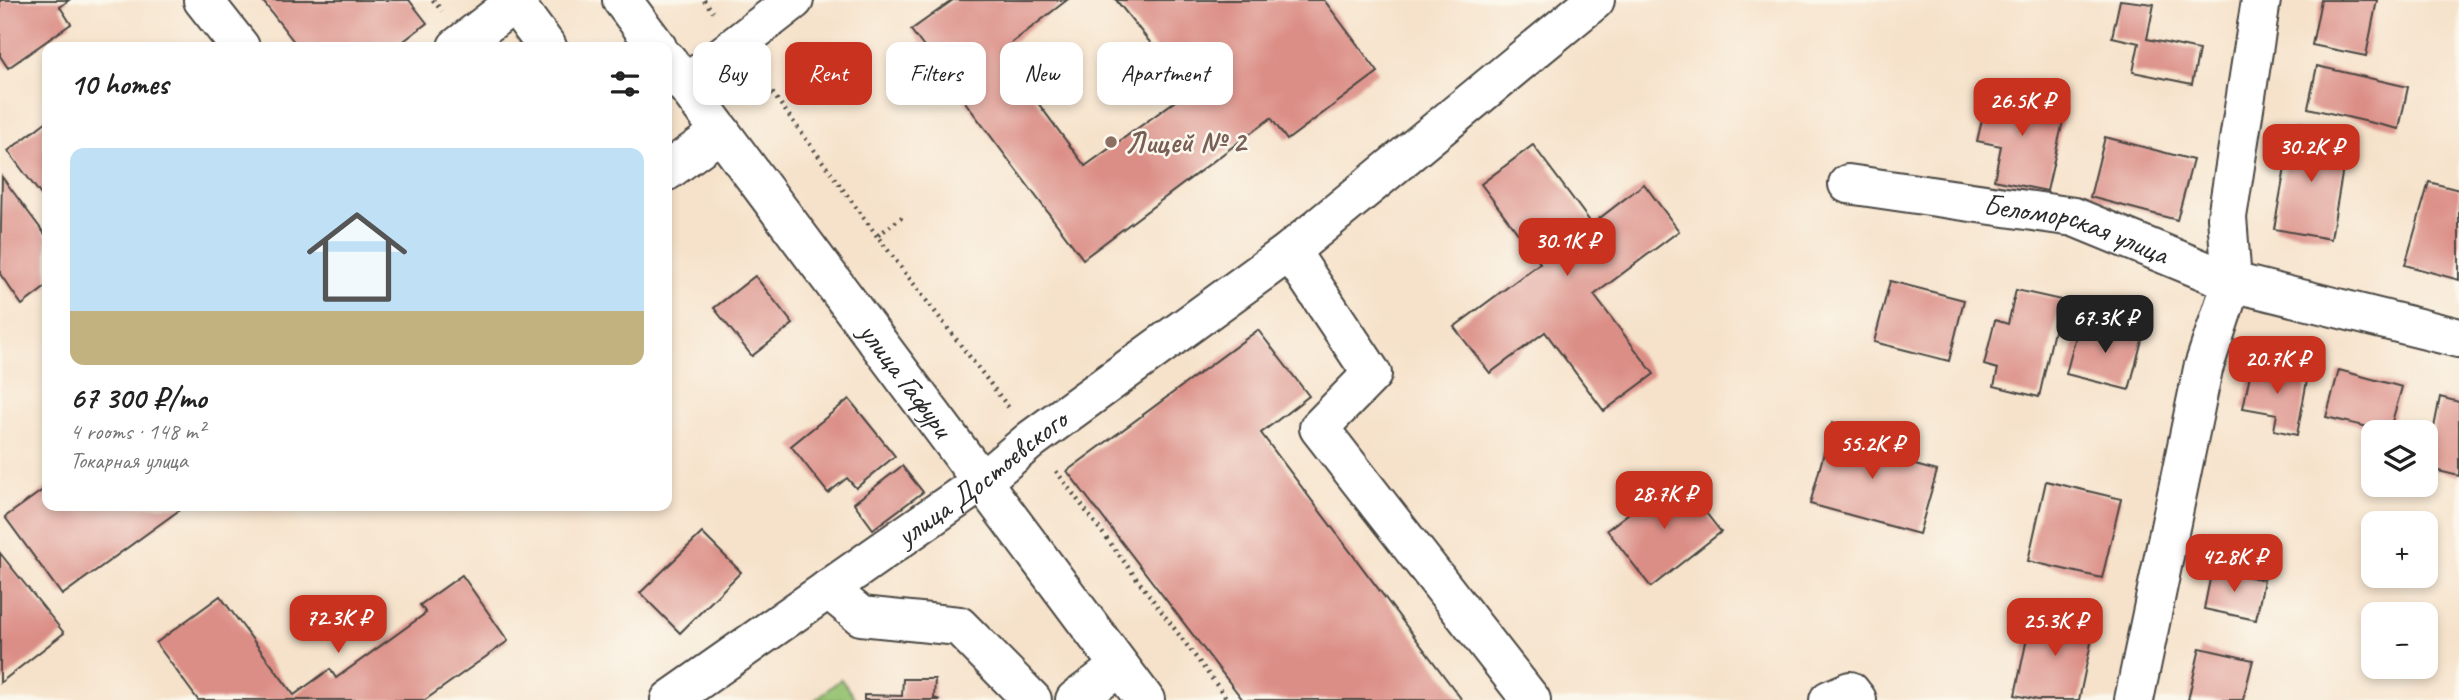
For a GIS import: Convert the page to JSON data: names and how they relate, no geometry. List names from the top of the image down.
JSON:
{
  "streets": {
    "street": ["Беломорская улица", "улица Гафури", "улица Достоевского"]
  },
  "crossings": [
    ["улица Гафури", "улица Достоевского"]
  ],
  "places": ["Лицей № 2"],
  "page": {
    "chip": [
      "Buy",
      "Rent",
      "Filters",
      "New",
      "Apartment"
    ],
    "heading": "10 homes",
    "price": [
      "26.5K ₽",
      "30.2K ₽",
      "30.1K ₽",
      "67.3K ₽",
      "20.7K ₽",
      "55.2K ₽",
      "28.7K ₽",
      "42.8K ₽",
      "72.3K ₽",
      "25.3K ₽"
    ],
    "list": [
      {
        "name": "67 300 ₽/mo",
        "note": "4 rooms · 148 m² · Токарная улица"
      }
    ],
    "map_buttons": ["+", "−"]
  }
}
